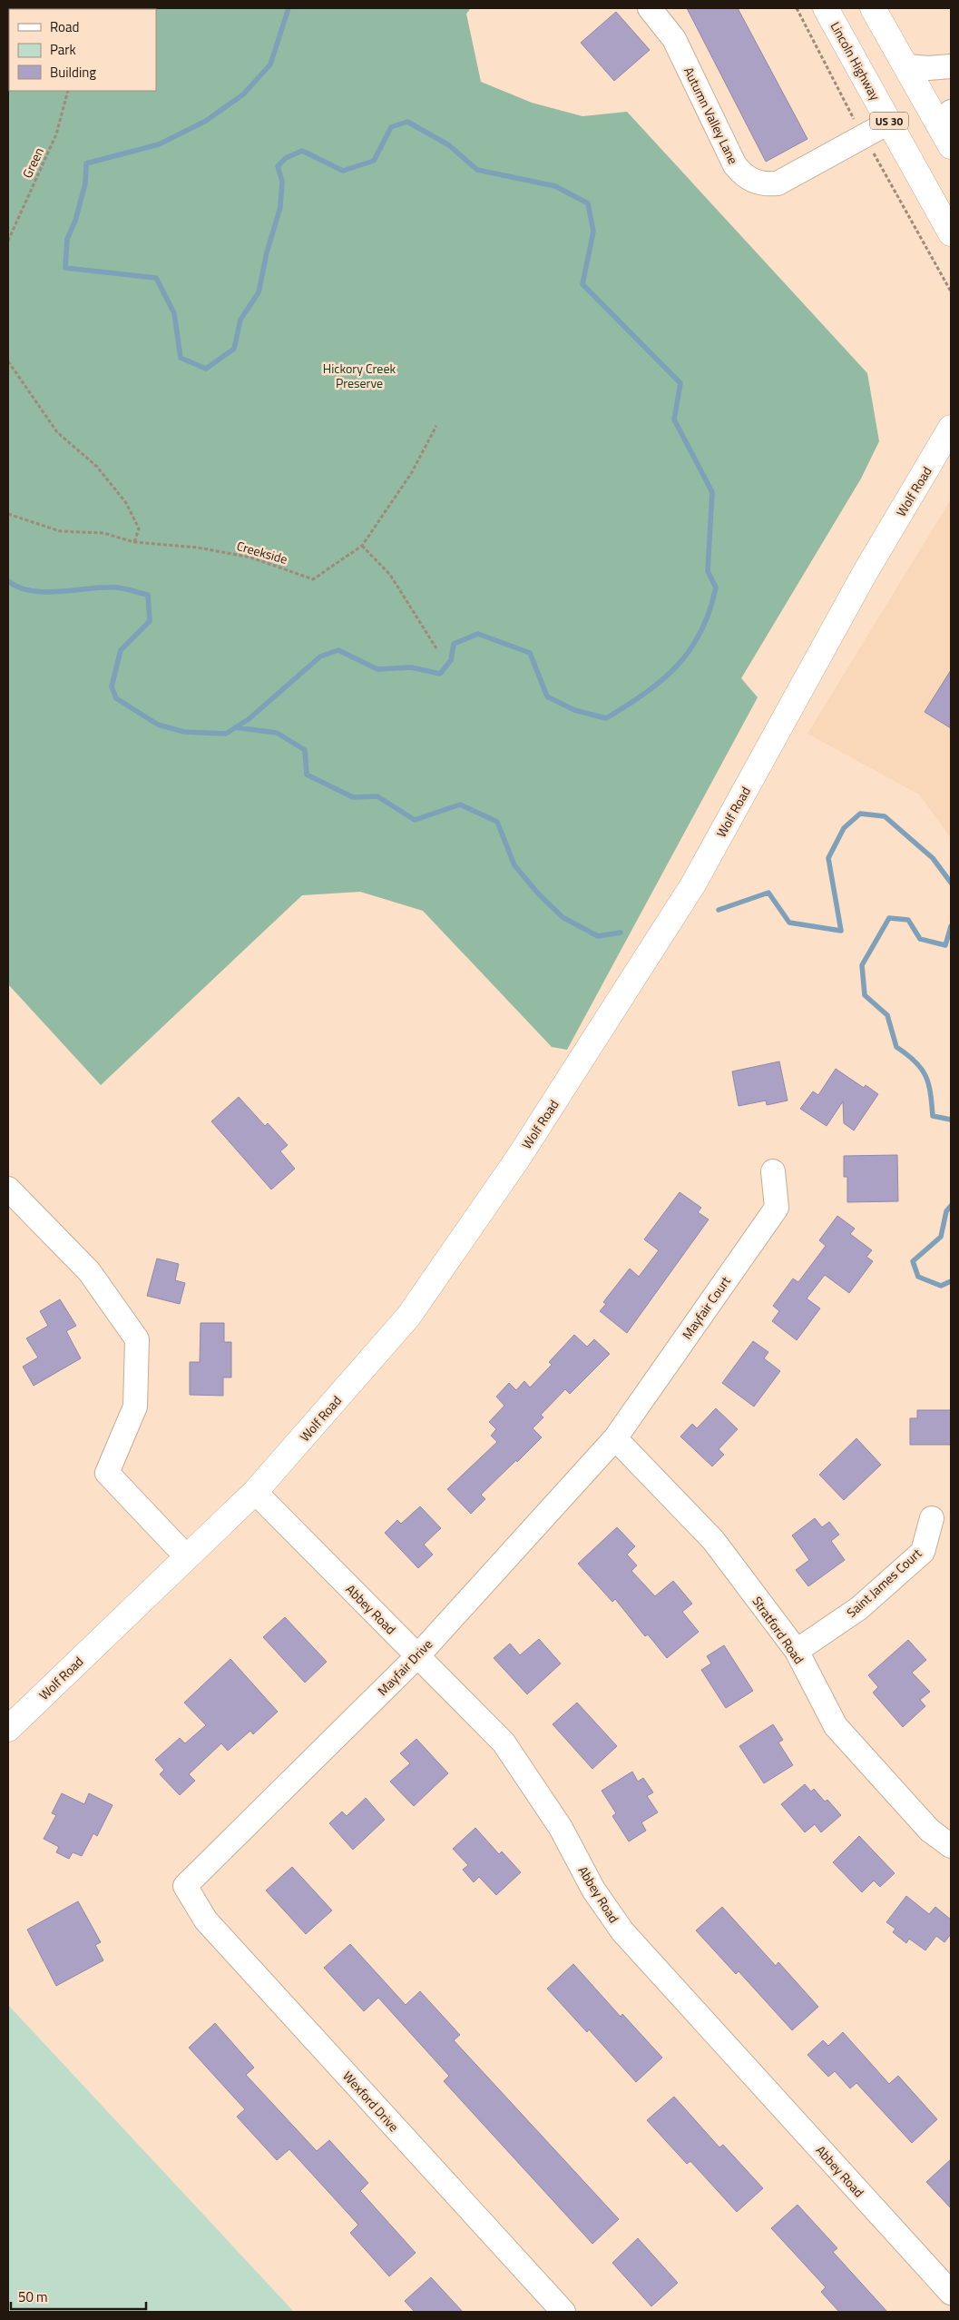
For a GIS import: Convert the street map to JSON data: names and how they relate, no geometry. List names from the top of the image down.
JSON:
{
  "streets": {
    "main road": ["Lincoln Highway", "US 30", "Wolf Road"],
    "street": [
      "Autumn Valley Lane",
      "Mayfair Court",
      "Saint James Court",
      "Abbey Road",
      "Stratford Road",
      "Mayfair Drive",
      "Wexford Drive"
    ],
    "path": ["Green", "Creekside"]
  },
  "crossings": [
    ["Lincoln Highway", "Autumn Valley Lane"],
    ["Wolf Road", "Abbey Road"],
    ["Mayfair Court", "Stratford Road"],
    ["Mayfair Court", "Mayfair Drive"],
    ["Saint James Court", "Stratford Road"],
    ["Abbey Road", "Mayfair Drive"],
    ["Stratford Road", "Mayfair Drive"],
    ["Mayfair Drive", "Wexford Drive"]
  ],
  "parks": ["Hickory Creek Preserve"],
  "legend": ["Road", "Park", "Building"],
  "scale_bar": "50 m"
}
